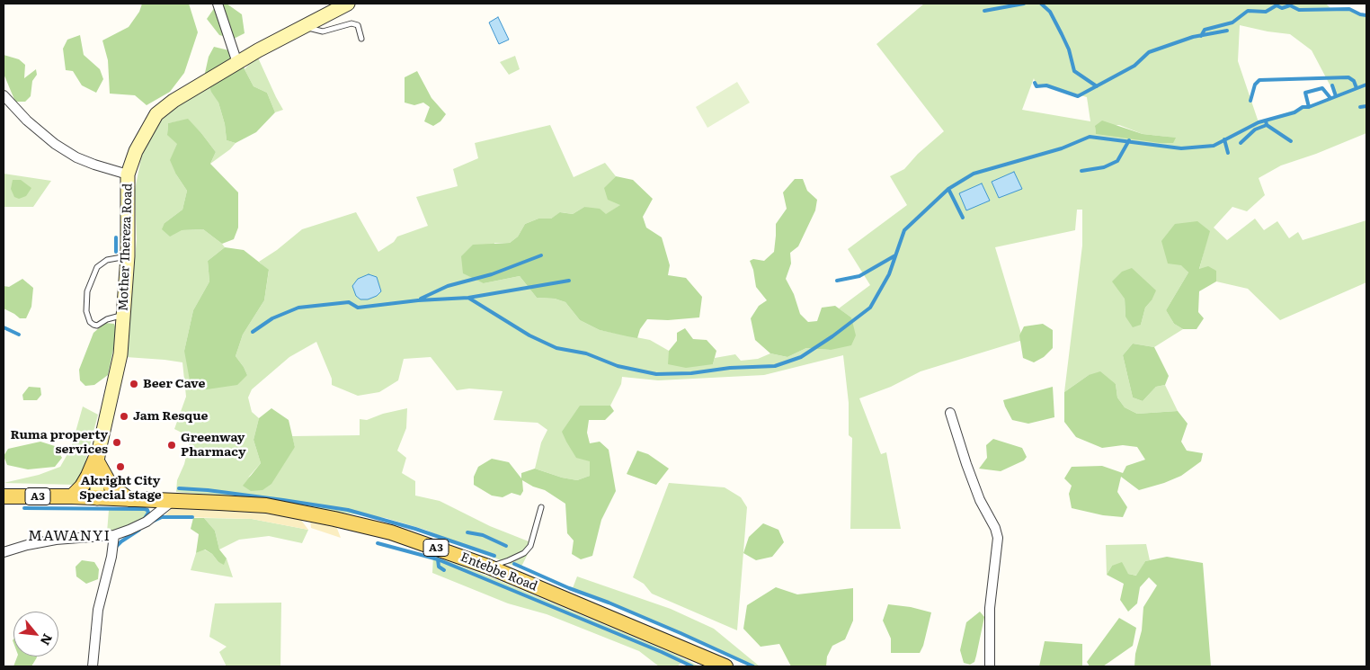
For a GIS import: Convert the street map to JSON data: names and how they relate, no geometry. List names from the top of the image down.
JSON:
{
  "streets": {
    "main road": ["A3", "Entebbe Road"],
    "street": ["Mother Thereza Road"]
  },
  "crossings": [
    ["Mother Thereza Road", "A3"],
    ["A3", "Entebbe Road"]
  ],
  "districts": ["MAWANYI"],
  "places": [
    "Beer Cave",
    "Jam Resque",
    "Ruma property services",
    "Greenway Pharmacy",
    "Akright City Special stage"
  ],
  "north": "bottom right"
}
